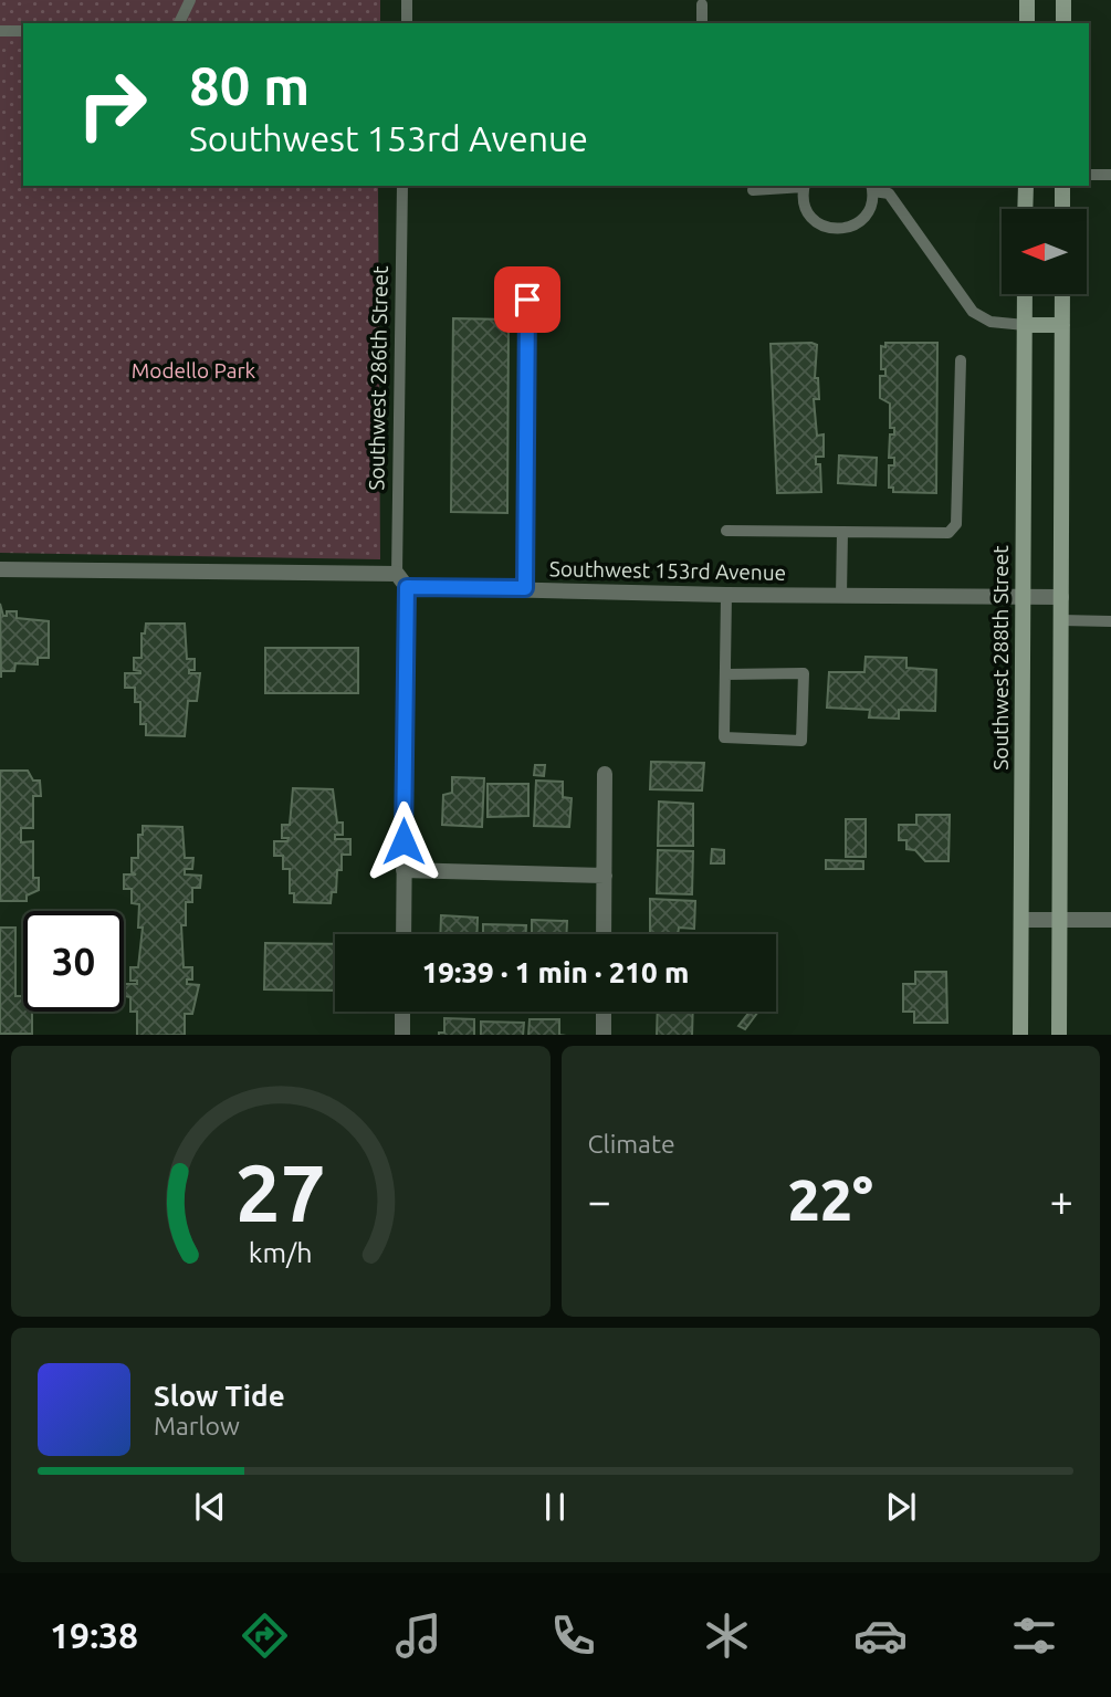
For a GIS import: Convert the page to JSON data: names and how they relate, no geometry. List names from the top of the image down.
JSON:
{
  "streets": {
    "main road": ["Southwest 288th Street"],
    "street": ["Southwest 286th Street", "Southwest 153rd Avenue"]
  },
  "crossings": [
    ["Southwest 286th Street", "Southwest 153rd Avenue"],
    ["Southwest 153rd Avenue", "Southwest 288th Street"]
  ],
  "parks": ["Modello Park"],
  "north": "left",
  "page": {
    "turn": ["80 m", "Southwest 153rd Avenue"],
    "limit": "30",
    "trip": "19:39 · 1 min · 210 m",
    "tile": "Climate",
    "heat": ["−", "22°", "+"],
    "song": ["Slow Tide", "Marlow"],
    "tabs": "19:38",
    "gauge": ["27", "km/h"]
  }
}
